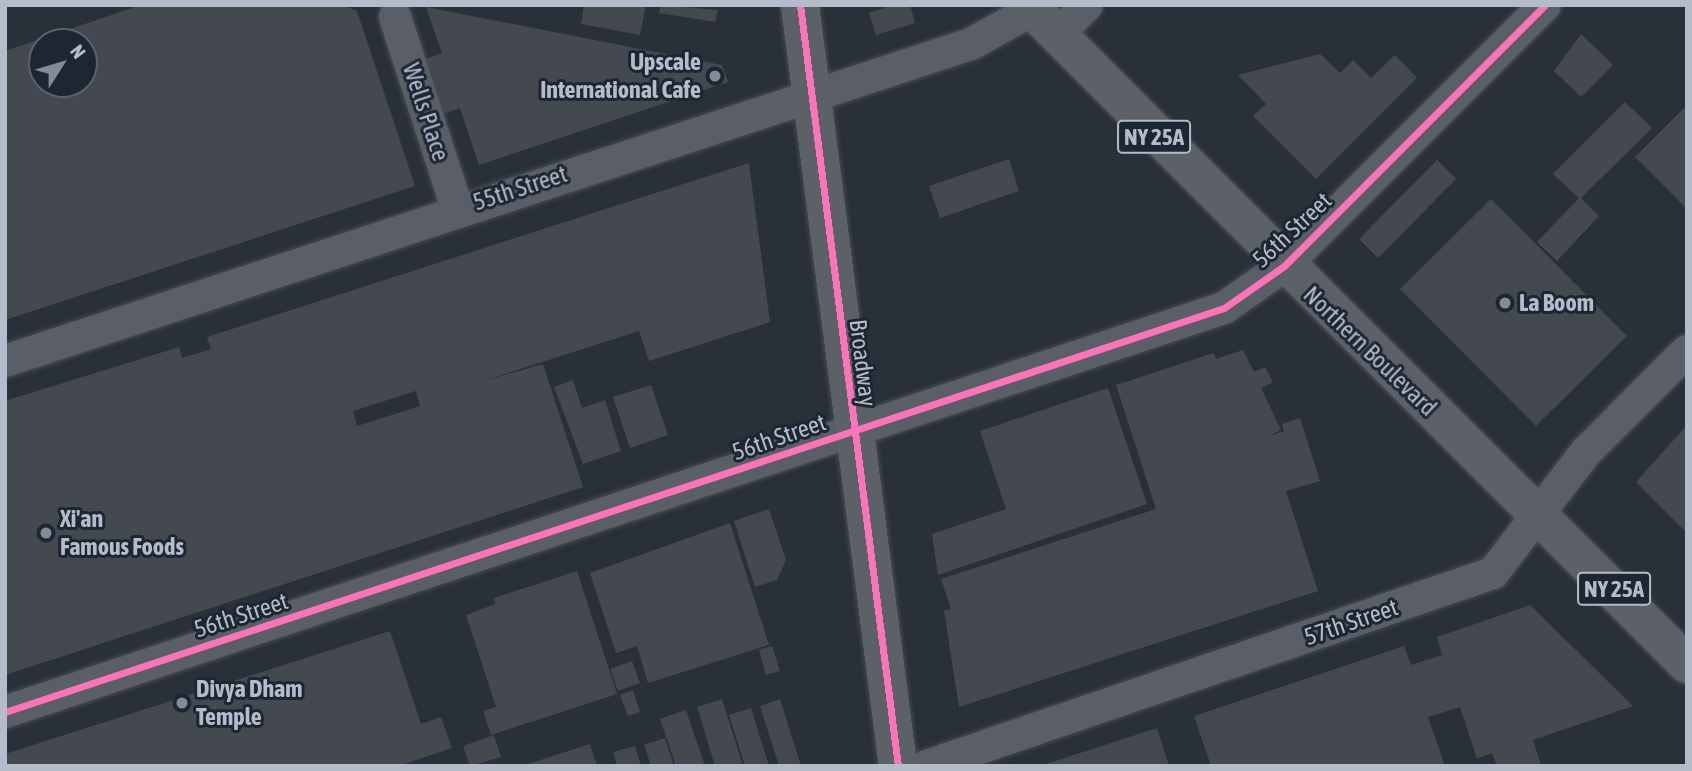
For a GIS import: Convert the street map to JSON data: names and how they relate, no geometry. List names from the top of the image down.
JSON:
{
  "streets": {
    "main road": ["NY 25A", "Northern Boulevard", "Broadway"],
    "street": [
      "Wells Place",
      "55th Street",
      "56th Street",
      "57th Street"
    ]
  },
  "crossings": [
    ["Wells Place", "55th Street"],
    ["55th Street", "Northern Boulevard"],
    ["55th Street", "Broadway"],
    ["56th Street", "Northern Boulevard"],
    ["56th Street", "Broadway"],
    ["Northern Boulevard", "57th Street"]
  ],
  "places": [
    "Upscale International Cafe",
    "La Boom",
    "Xi'an Famous Foods",
    "Divya Dham Temple"
  ],
  "north": "top right"
}
